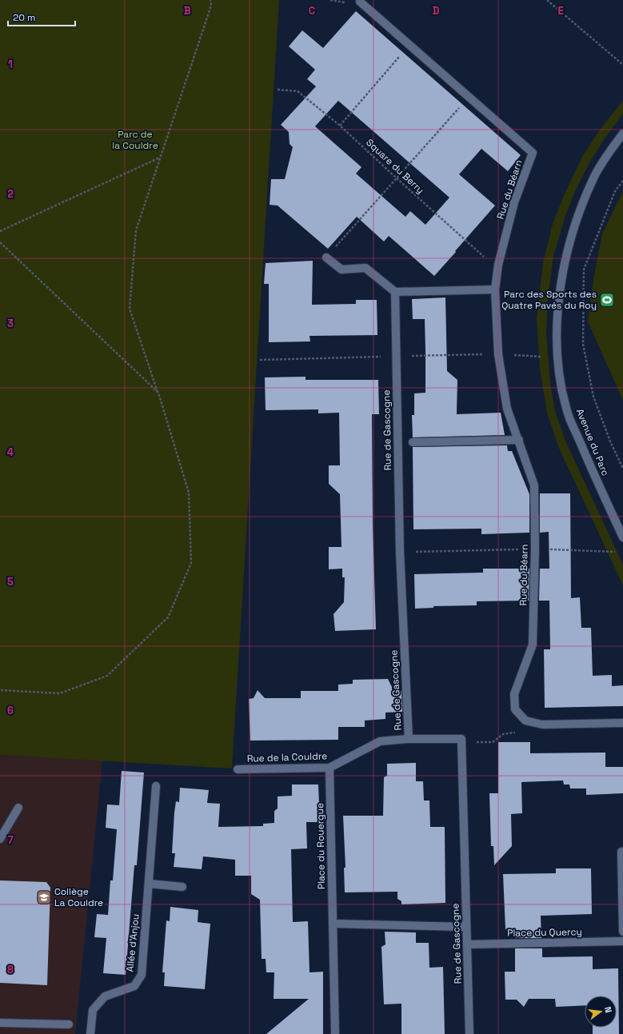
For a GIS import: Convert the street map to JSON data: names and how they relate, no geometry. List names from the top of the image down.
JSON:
{
  "streets": {
    "street": [
      "Rue du Béarn",
      "Rue de Gascogne",
      "Avenue du Parc",
      "Rue de la Couldre",
      "Place du Rouergue",
      "Place du Quercy",
      "Allée d'Anjou"
    ],
    "path": ["Square du Berry"]
  },
  "crossings": [
    ["Square du Berry", "Rue du Béarn"],
    ["Rue de Gascogne", "Rue de la Couldre"],
    ["Rue de Gascogne", "Place du Quercy"],
    ["Rue de la Couldre", "Place du Rouergue"]
  ],
  "parks": ["Parc de la Couldre"],
  "places": {
    "sports": ["Parc des Sports des Quatre Pavés du Roy"],
    "school or university": ["Collège La Couldre"]
  },
  "scale_bar": "20 m",
  "north": "right",
  "grid": {
    "columns": [
      "B",
      "C",
      "D",
      "E"
    ],
    "rows": [
      "1",
      "2",
      "3",
      "4",
      "5",
      "6",
      "7",
      "8"
    ]
  }
}
